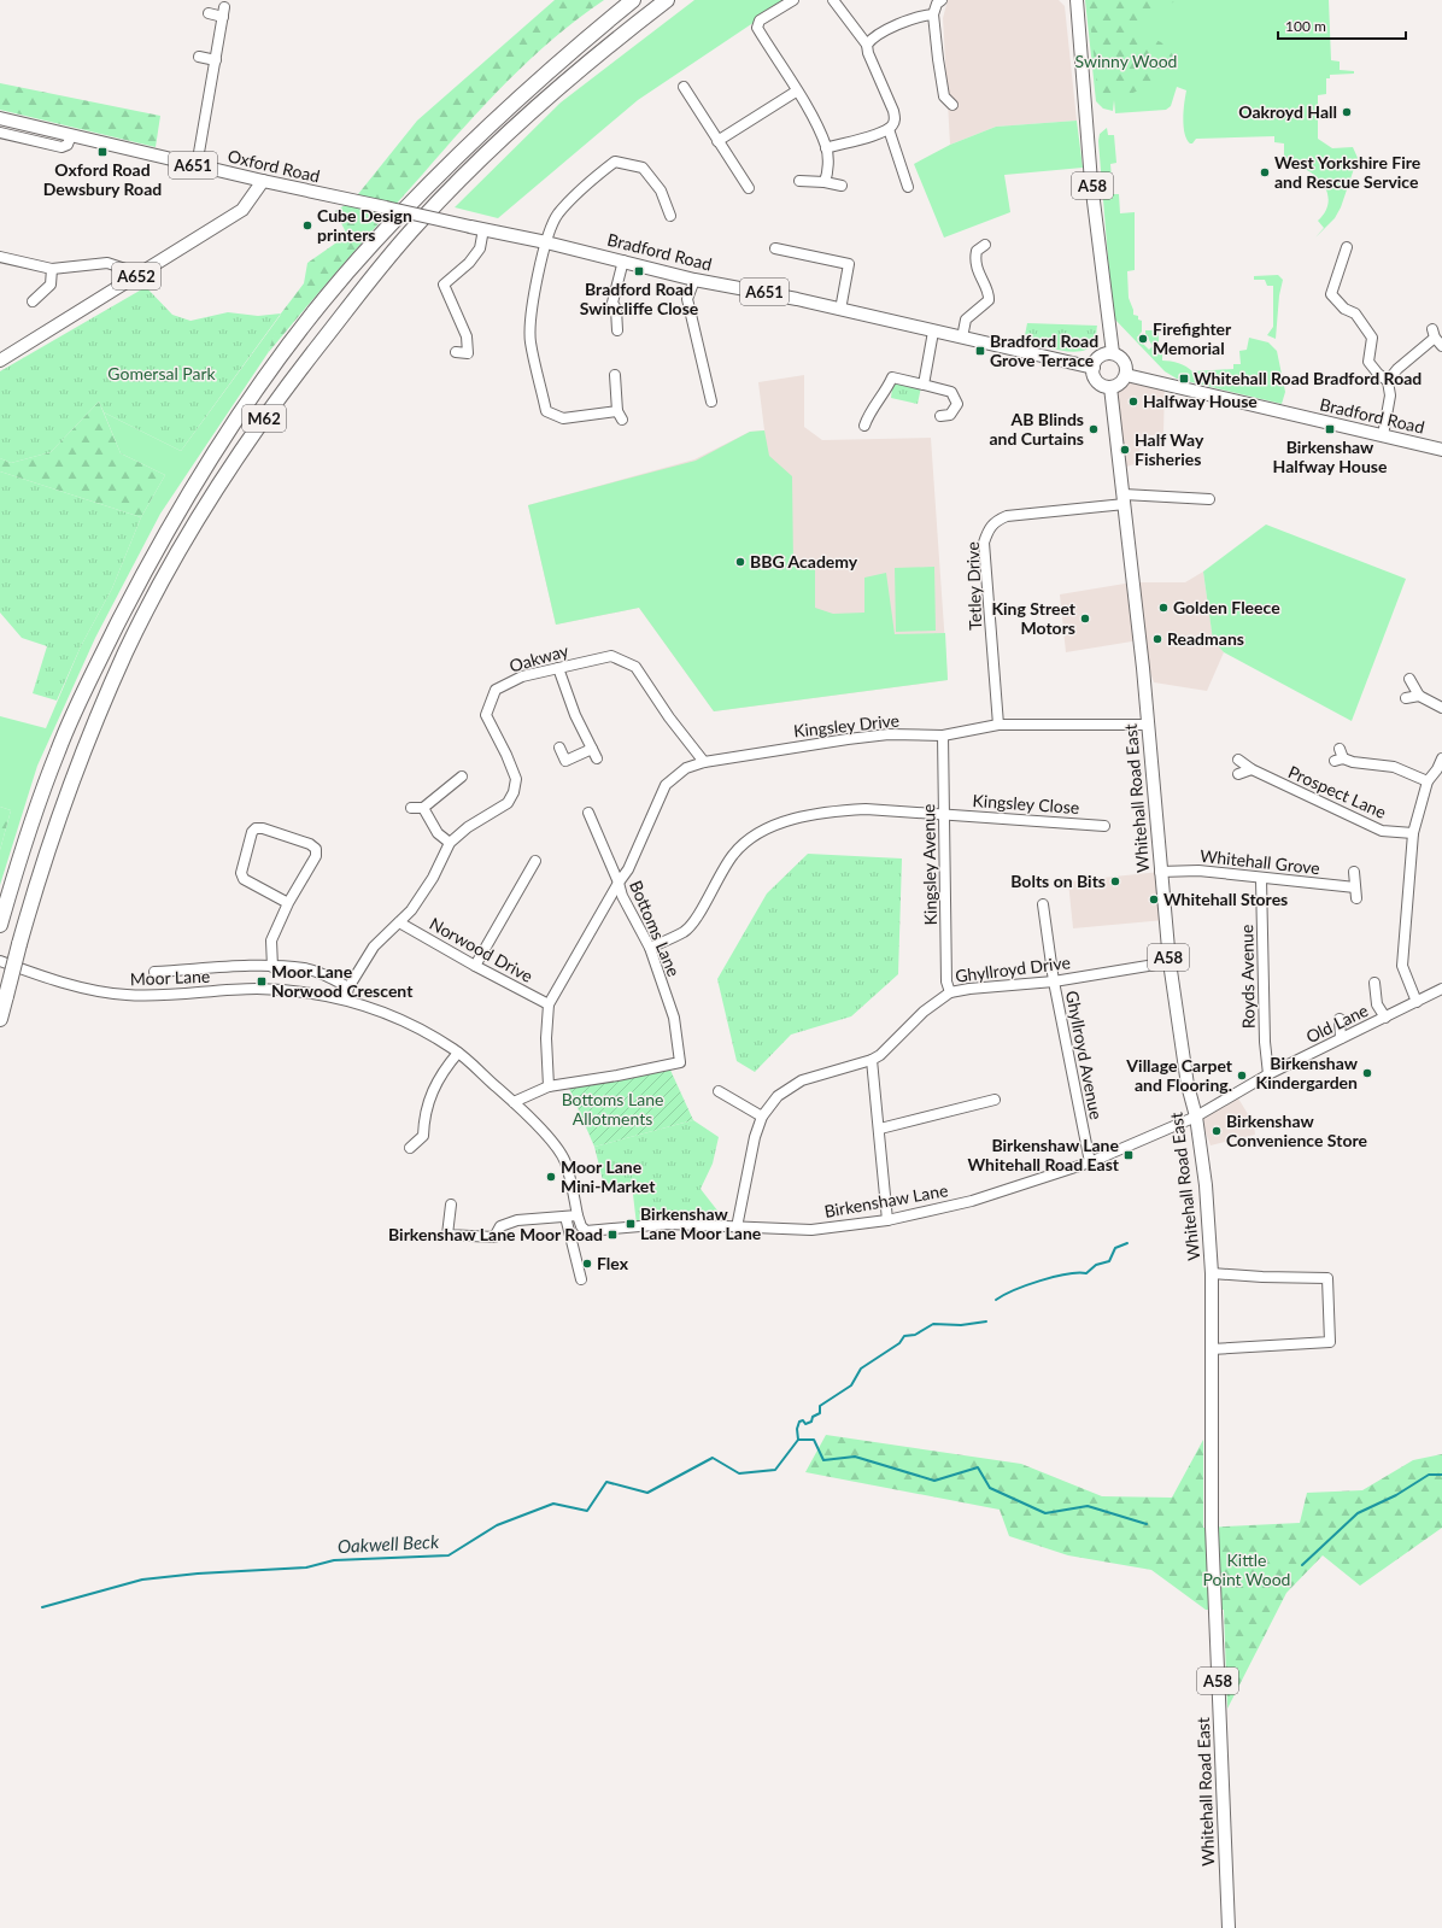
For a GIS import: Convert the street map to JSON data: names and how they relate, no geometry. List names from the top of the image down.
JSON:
{
  "streets": {
    "highway": ["M62"],
    "main road": [
      "A651",
      "Oxford Road",
      "A58",
      "Bradford Road",
      "A652",
      "Whitehall Road East"
    ],
    "street": [
      "Tetley Drive",
      "Oakway",
      "Kingsley Drive",
      "Prospect Lane",
      "Kingsley Close",
      "Whitehall Grove",
      "Kingsley Avenue",
      "Bottoms Lane",
      "Norwood Drive",
      "Ghyllroyd Drive",
      "Royds Avenue",
      "Moor Lane",
      "Old Lane",
      "Ghyllroyd Avenue",
      "Birkenshaw Lane"
    ]
  },
  "crossings": [
    ["Oxford Road", "Bradford Road"],
    ["Oxford Road", "A652"],
    ["A58", "Bradford Road"],
    ["A58", "Whitehall Road East"],
    ["Bradford Road", "Whitehall Road East"],
    ["Tetley Drive", "Kingsley Drive"],
    ["Tetley Drive", "Whitehall Road East"],
    ["Oakway", "Kingsley Drive"],
    ["Kingsley Drive", "Whitehall Road East"],
    ["Kingsley Drive", "Kingsley Avenue"],
    ["Kingsley Drive", "Bottoms Lane"],
    ["Kingsley Drive", "Norwood Drive"],
    ["Whitehall Road East", "Whitehall Grove"],
    ["Whitehall Road East", "Ghyllroyd Drive"],
    ["Whitehall Road East", "Old Lane"],
    ["Whitehall Road East", "Birkenshaw Lane"],
    ["Kingsley Close", "Kingsley Avenue"],
    ["Kingsley Close", "Bottoms Lane"],
    ["Whitehall Grove", "Royds Avenue"],
    ["Kingsley Avenue", "Ghyllroyd Drive"],
    ["Bottoms Lane", "Moor Lane"],
    ["Ghyllroyd Drive", "Ghyllroyd Avenue"],
    ["Royds Avenue", "Old Lane"],
    ["Moor Lane", "Birkenshaw Lane"],
    ["Old Lane", "Birkenshaw Lane"],
    ["Ghyllroyd Avenue", "Birkenshaw Lane"]
  ],
  "water": ["Oakwell Beck"],
  "parks": [
    "Swinny Wood",
    "Gomersal Park",
    "Bottoms Lane Allotments",
    "Kittle Point Wood"
  ],
  "places": {
    "other": [
      "Oakroyd Hall",
      "West Yorkshire Fire and Rescue Service",
      "Cube Design printers",
      "Firefighter Memorial",
      "Halfway House",
      "AB Blinds and Curtains",
      "Half Way Fisheries",
      "BBG Academy",
      "Golden Fleece",
      "King Street Motors",
      "Readmans",
      "Bolts on Bits",
      "Whitehall Stores",
      "Birkenshaw Kindergarden",
      "Village Carpet and Flooring.",
      "Birkenshaw Convenience Store",
      "Moor Lane Mini-Market",
      "Flex"
    ],
    "transit": [
      "Oxford Road Dewsbury Road",
      "Bradford Road Swincliffe Close",
      "Bradford Road Grove Terrace",
      "Whitehall Road Bradford Road",
      "Birkenshaw Halfway House",
      "Moor Lane Norwood Crescent",
      "Birkenshaw Lane Whitehall Road East",
      "Birkenshaw Lane Moor Lane",
      "Birkenshaw Lane Moor Road"
    ]
  },
  "scale_bar": "100 m"
}
